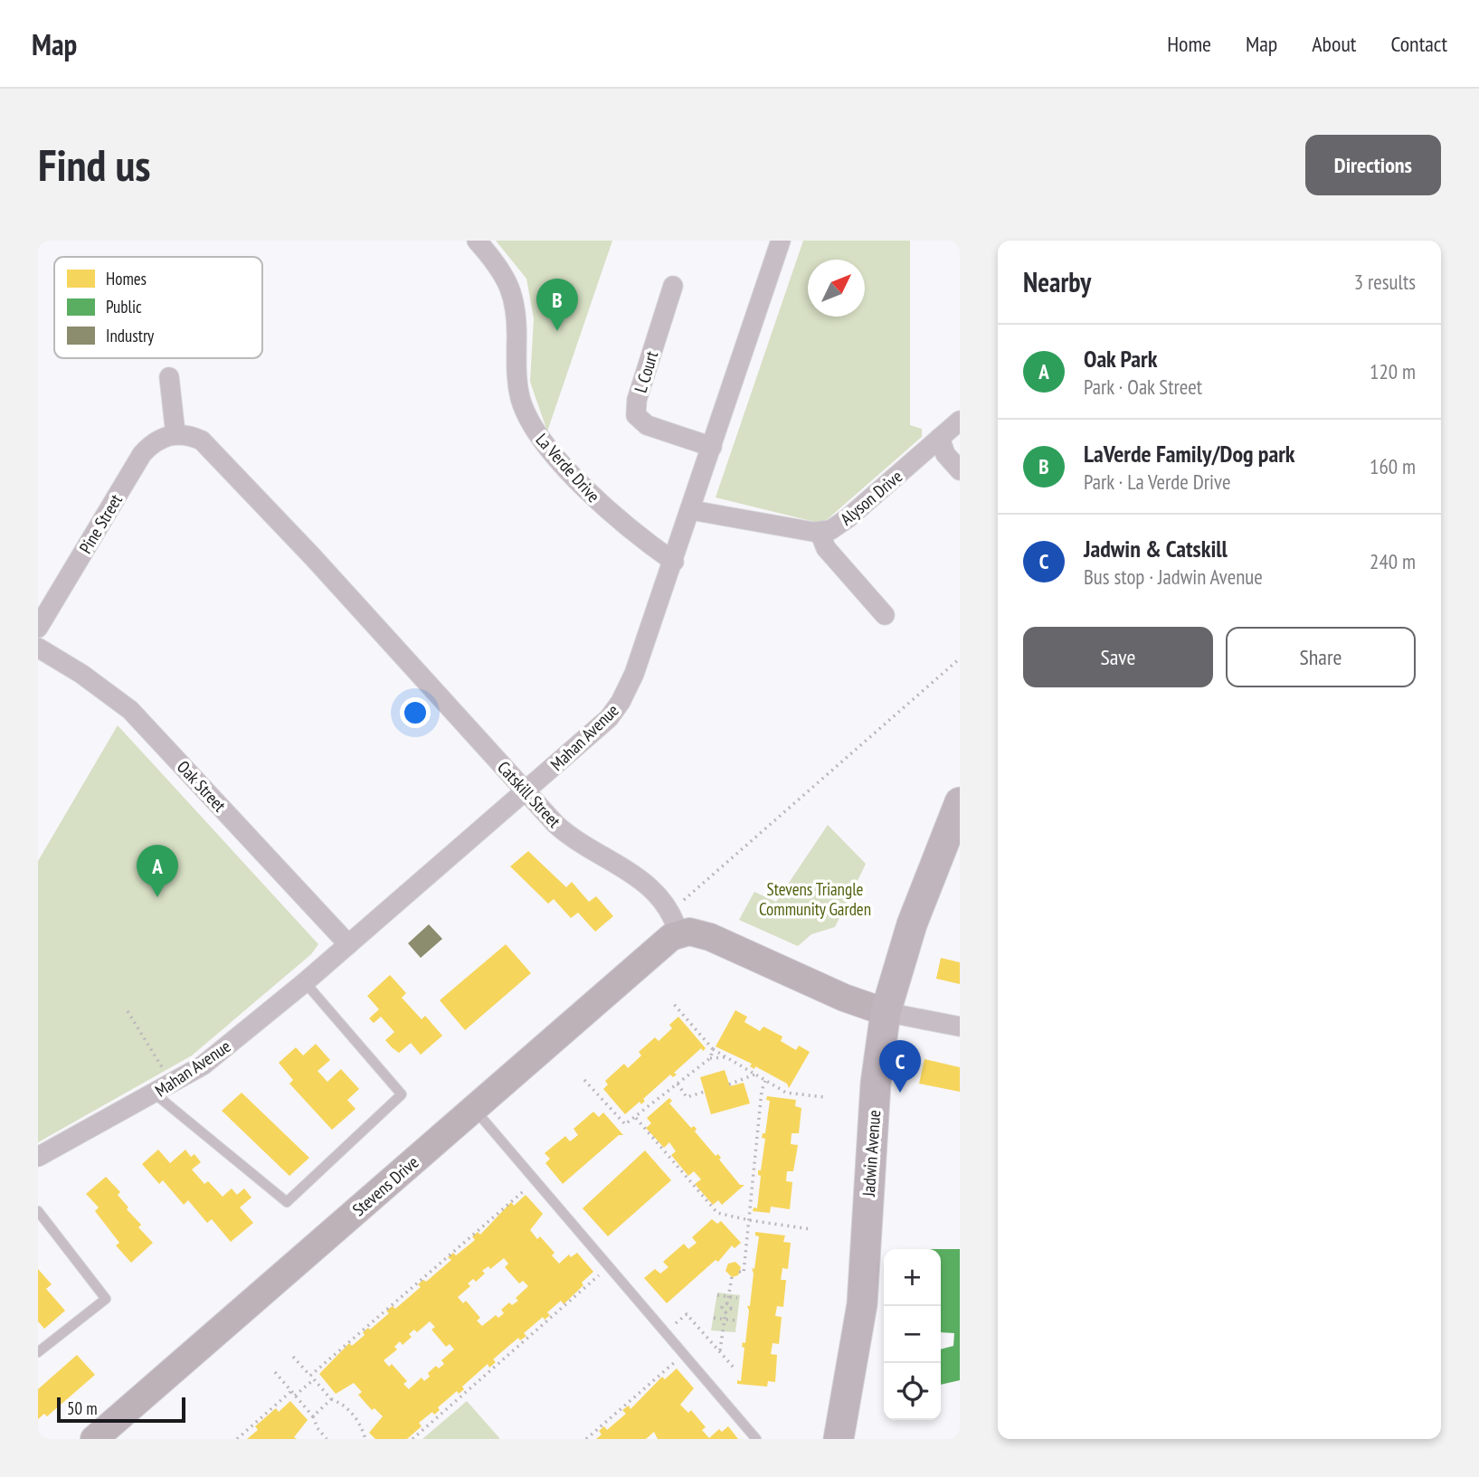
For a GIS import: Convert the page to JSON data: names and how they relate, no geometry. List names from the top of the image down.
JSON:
{
  "streets": {
    "main road": ["Jadwin Avenue"],
    "street": [
      "L Court",
      "La Verde Drive",
      "Alyson Drive",
      "Pine Street",
      "Mahan Avenue",
      "Oak Street",
      "Catskill Street",
      "Stevens Drive"
    ]
  },
  "crossings": [
    ["L Court", "Mahan Avenue"],
    ["La Verde Drive", "Mahan Avenue"],
    ["Alyson Drive", "Mahan Avenue"],
    ["Pine Street", "Catskill Street"],
    ["Mahan Avenue", "Oak Street"],
    ["Mahan Avenue", "Catskill Street"],
    ["Catskill Street", "Stevens Drive"]
  ],
  "parks": ["Stevens Triangle Community Garden"],
  "legend": ["Homes", "Public", "Industry"],
  "scale_bar": "50 m",
  "north": "top right",
  "page": {
    "header": "Map",
    "nav": [
      "Home",
      "Map",
      "About",
      "Contact"
    ],
    "buttons": [
      "Directions",
      ["Save", "Share"]
    ],
    "title": "Find us",
    "heading": ["Nearby", "3 results"],
    "pins": ["B", "A", "C"],
    "list": [
      {
        "mark": "A",
        "name": "Oak Park",
        "note": "Park · Oak Street",
        "value": "120 m"
      },
      {
        "mark": "B",
        "name": "LaVerde Family/Dog park",
        "note": "Park · La Verde Drive",
        "value": "160 m"
      },
      {
        "mark": "C",
        "name": "Jadwin & Catskill",
        "note": "Bus stop · Jadwin Avenue",
        "value": "240 m"
      }
    ],
    "map_buttons": ["+", "−"],
    "scale": "50 m"
  }
}
